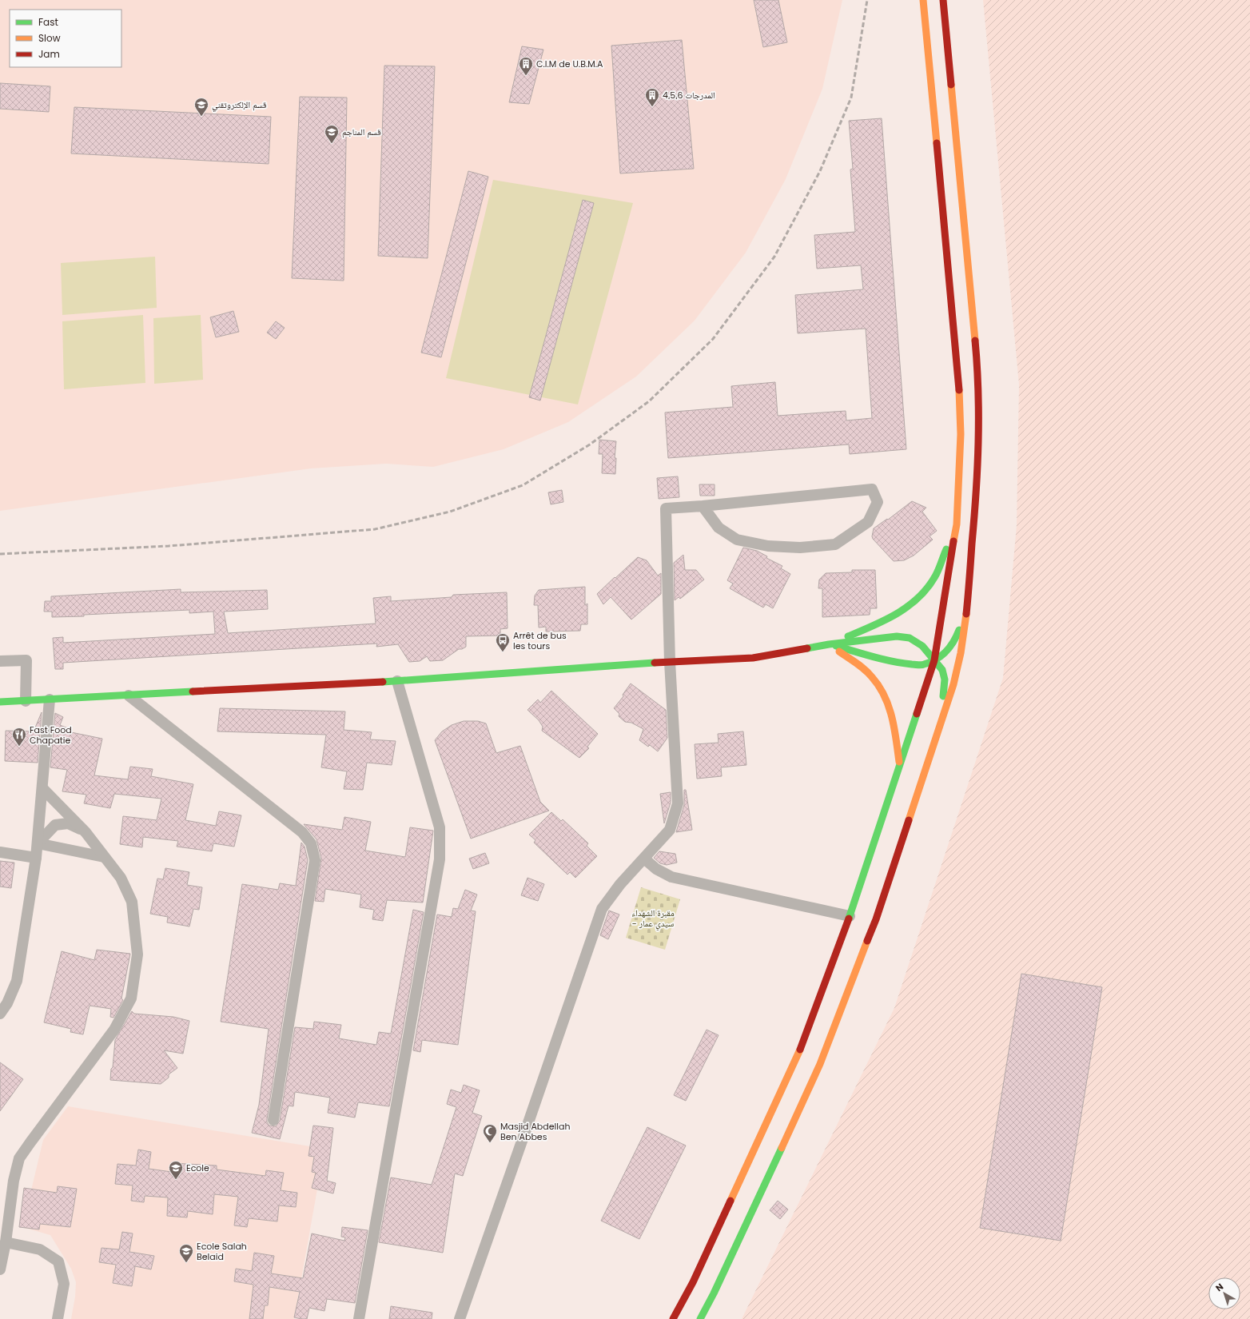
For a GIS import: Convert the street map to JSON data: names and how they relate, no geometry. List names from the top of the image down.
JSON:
{
  "parks": ["مقبرة الشهداء - سيدي عمار"],
  "places": {
    "building": ["C.I.M de U.B.M.A", "المدرجات 4،5،6"],
    "school or university": [
      "قسم الإلكتروتقني",
      "قسم المناجم",
      "Ecole",
      "Ecole Salah Belaid"
    ],
    "bus stop": ["Arrêt de bus les tours"],
    "restaurant": ["Fast Food Chapatie"],
    "mosque": ["Masjid Abdellah Ben Abbes"]
  },
  "legend": ["Fast", "Slow", "Jam"],
  "north": "top left"
}
